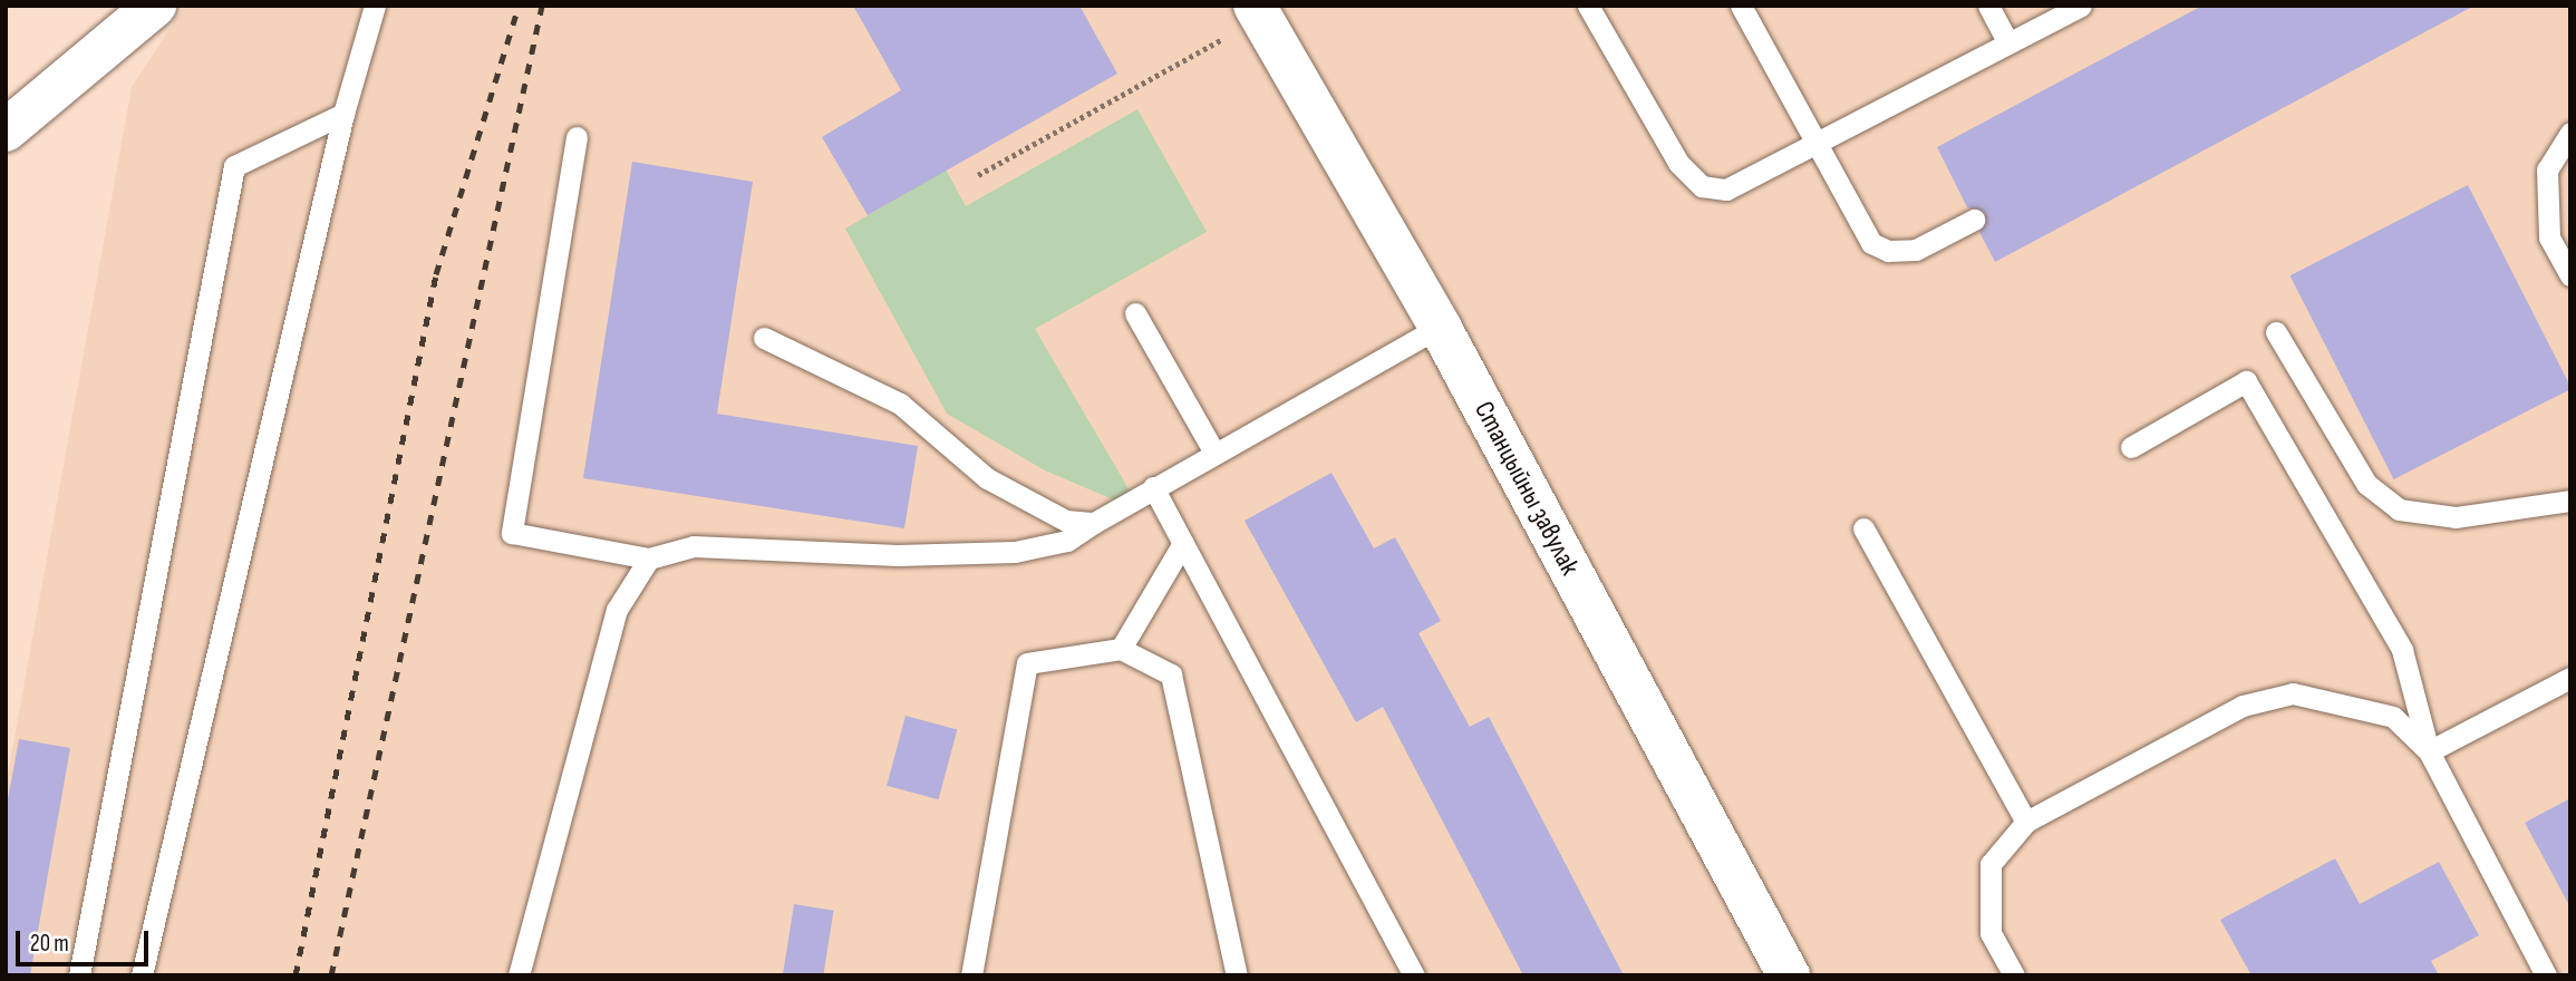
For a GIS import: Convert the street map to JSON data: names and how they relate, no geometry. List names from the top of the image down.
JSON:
{
  "streets": {
    "street": ["Станцыйны завулак"]
  },
  "scale_bar": "20 m"
}
